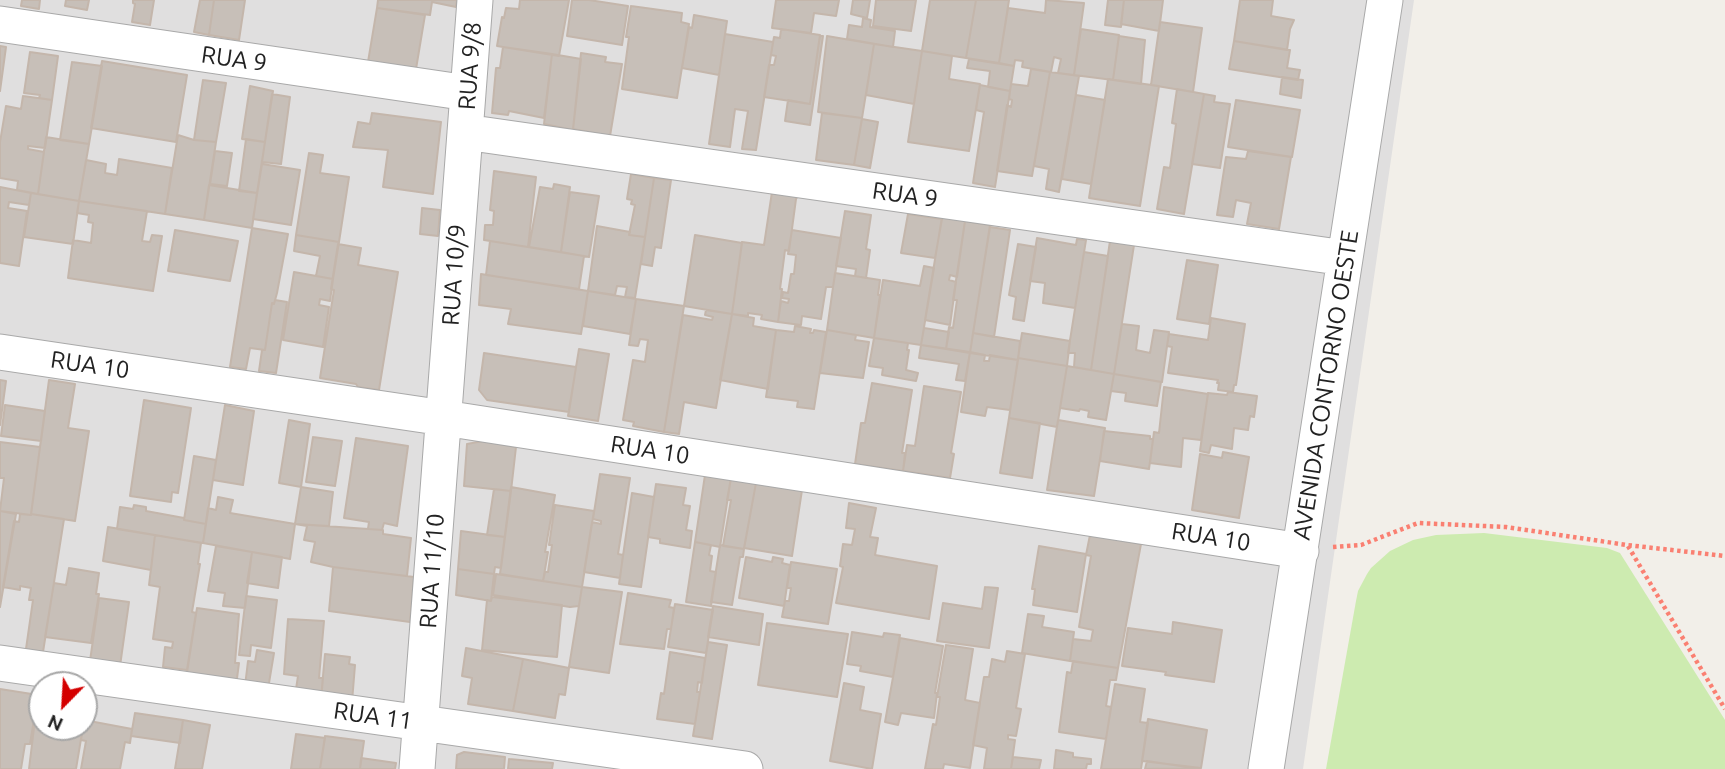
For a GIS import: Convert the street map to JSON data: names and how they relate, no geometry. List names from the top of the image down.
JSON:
{
  "streets": {
    "street": [
      "RUA 9",
      "RUA 9/8",
      "RUA 10/9",
      "RUA 10",
      "AVENIDA CONTORNO OESTE",
      "RUA 11/10",
      "RUA 11"
    ]
  },
  "crossings": [
    ["RUA 9", "RUA 9/8"],
    ["RUA 9", "RUA 10/9"],
    ["RUA 9", "AVENIDA CONTORNO OESTE"],
    ["RUA 9/8", "RUA 10/9"],
    ["RUA 10/9", "RUA 10"],
    ["RUA 10/9", "RUA 11/10"],
    ["RUA 10", "AVENIDA CONTORNO OESTE"],
    ["RUA 10", "RUA 11/10"],
    ["RUA 11/10", "RUA 11"]
  ],
  "north": "bottom left"
}
